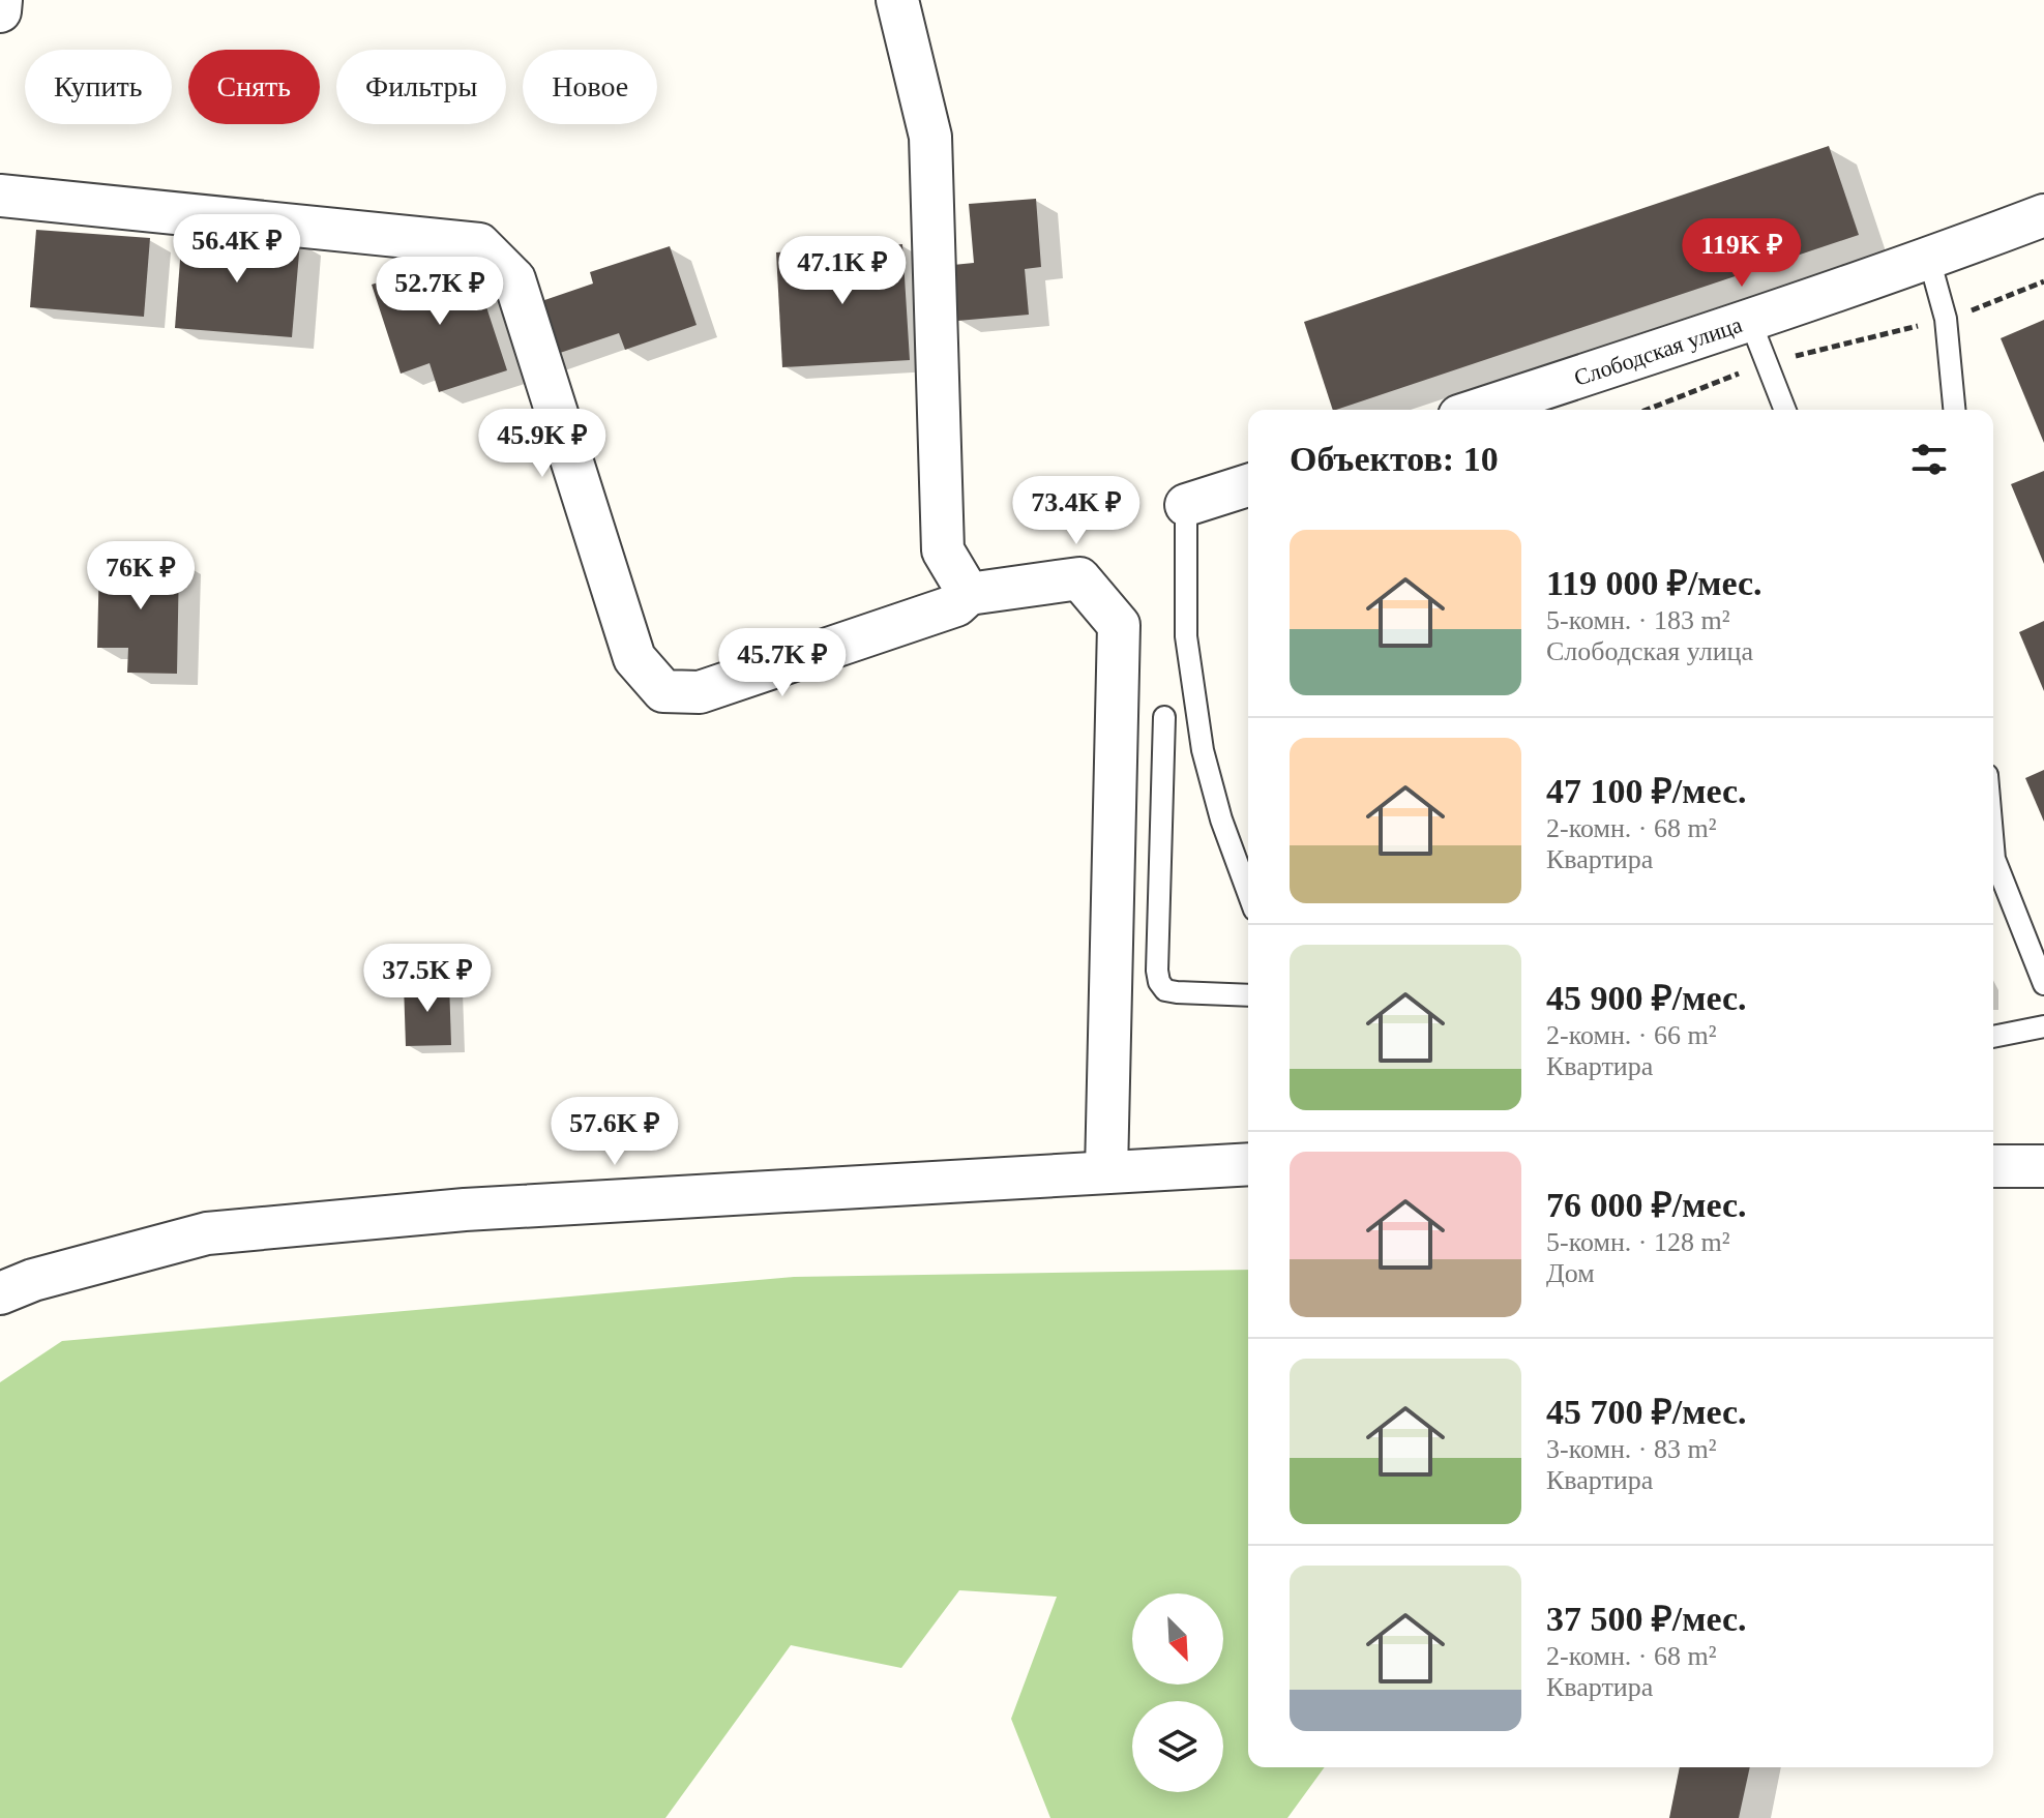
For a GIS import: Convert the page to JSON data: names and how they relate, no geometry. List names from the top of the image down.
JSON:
{
  "streets": {
    "street": ["Слободская улица"]
  },
  "north": "bottom right",
  "page": {
    "chip": [
      "Купить",
      "Снять",
      "Фильтры",
      "Новое"
    ],
    "price": [
      "56.4K ₽",
      "119K ₽",
      "47.1K ₽",
      "52.7K ₽",
      "45.9K ₽",
      "73.4K ₽",
      "76K ₽",
      "45.7K ₽",
      "37.5K ₽",
      "57.6K ₽"
    ],
    "heading": "Объектов: 10",
    "list": [
      {
        "name": "119 000 ₽/мес.",
        "note": "5-комн. · 183 m² · Слободская улица"
      },
      {
        "name": "47 100 ₽/мес.",
        "note": "2-комн. · 68 m² · Квартира"
      },
      {
        "name": "45 900 ₽/мес.",
        "note": "2-комн. · 66 m² · Квартира"
      },
      {
        "name": "76 000 ₽/мес.",
        "note": "5-комн. · 128 m² · Дом"
      },
      {
        "name": "45 700 ₽/мес.",
        "note": "3-комн. · 83 m² · Квартира"
      },
      {
        "name": "37 500 ₽/мес.",
        "note": "2-комн. · 68 m² · Квартира"
      }
    ]
  }
}
